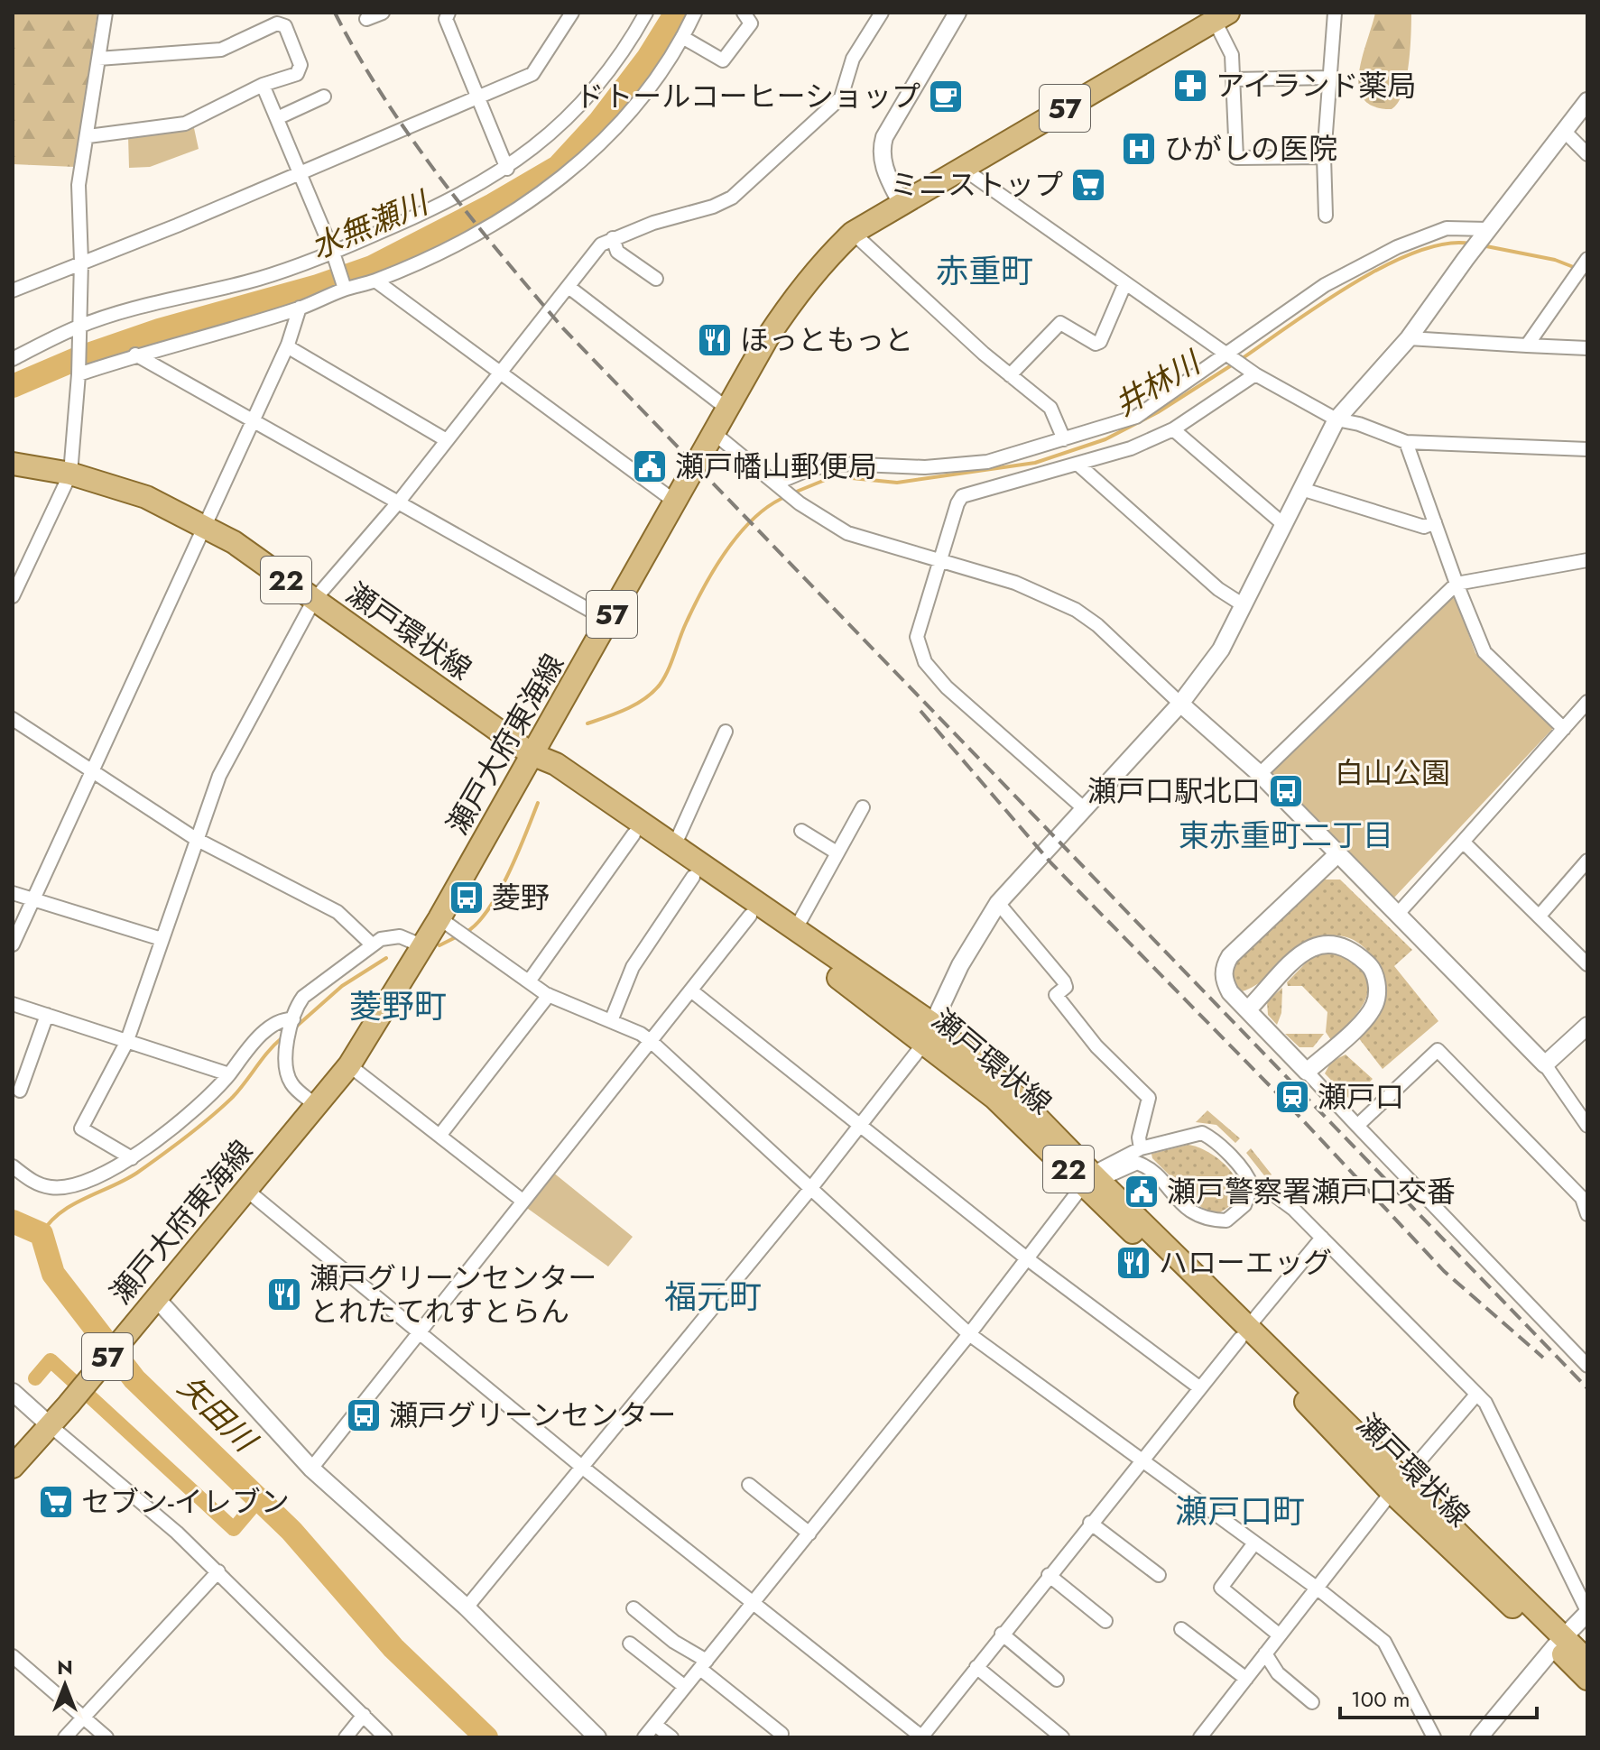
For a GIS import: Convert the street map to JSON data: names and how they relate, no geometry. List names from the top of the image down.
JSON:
{
  "streets": {
    "main road": [
      "57",
      "22",
      "瀬戸環状線",
      "瀬戸大府東海線"
    ]
  },
  "crossings": [
    ["瀬戸環状線", "瀬戸大府東海線"]
  ],
  "districts": [
    "赤重町",
    "東赤重町二丁目",
    "菱野町",
    "福元町",
    "瀬戸口町"
  ],
  "water": ["水無瀬川", "井林川", "矢田川"],
  "parks": ["白山公園"],
  "places": {
    "pharmacy": ["アイランド薬局"],
    "cafe": ["ドトールコーヒーショップ"],
    "hospital": ["ひがしの医院"],
    "supermarket": ["ミニストップ", "セブン-イレブン"],
    "restaurant": ["ほっともっと", "ハローエッグ", "瀬戸グリーンセンター とれたてれすとらん"],
    "public building": ["瀬戸幡山郵便局", "瀬戸警察署瀬戸口交番"],
    "bus stop": ["瀬戸口駅北口", "菱野", "瀬戸グリーンセンター"],
    "station": ["瀬戸口"]
  },
  "scale_bar": "100 m",
  "north": "top"
}
